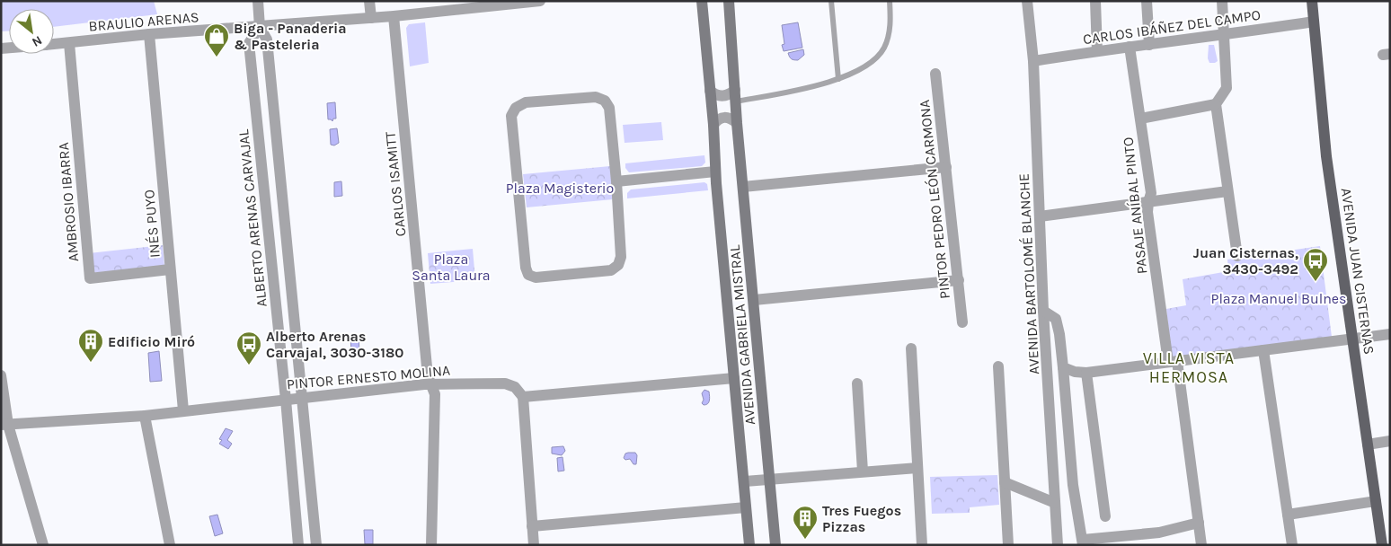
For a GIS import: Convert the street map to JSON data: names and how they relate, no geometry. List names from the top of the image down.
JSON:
{
  "streets": {
    "main road": ["AVENIDA JUAN CISTERNAS", "AVENIDA GABRIELA MISTRAL"],
    "street": [
      "BRAULIO ARENAS",
      "CARLOS IBÁÑEZ DEL CAMPO",
      "CARLOS ISAMITT",
      "PINTOR PEDRO LEÓN CARMONA",
      "AMBROSIO IBARRA",
      "PASAJE ANÍBAL PINTO",
      "ALBERTO ARENAS CARVAJAL",
      "INÉS PUYO",
      "AVENIDA BARTOLOMÉ BLANCHE",
      "PINTOR ERNESTO MOLINA"
    ]
  },
  "crossings": [
    ["BRAULIO ARENAS", "CARLOS ISAMITT"],
    ["BRAULIO ARENAS", "AMBROSIO IBARRA"],
    ["BRAULIO ARENAS", "ALBERTO ARENAS CARVAJAL"],
    ["BRAULIO ARENAS", "INÉS PUYO"],
    ["CARLOS IBÁÑEZ DEL CAMPO", "PASAJE ANÍBAL PINTO"],
    ["CARLOS IBÁÑEZ DEL CAMPO", "AVENIDA JUAN CISTERNAS"],
    ["CARLOS IBÁÑEZ DEL CAMPO", "AVENIDA BARTOLOMÉ BLANCHE"],
    ["CARLOS ISAMITT", "PINTOR ERNESTO MOLINA"],
    ["AMBROSIO IBARRA", "INÉS PUYO"],
    ["ALBERTO ARENAS CARVAJAL", "PINTOR ERNESTO MOLINA"],
    ["INÉS PUYO", "PINTOR ERNESTO MOLINA"]
  ],
  "districts": ["VILLA VISTA HERMOSA"],
  "parks": ["Plaza Magisterio", "Plaza Santa Laura", "Plaza Manuel Bulnes"],
  "places": {
    "shop": ["Biga - Panaderia & Pasteleria"],
    "bus stop": ["Juan Cisternas, 3430-3492", "Alberto Arenas Carvajal, 3030-3180"],
    "building": ["Edificio Miró", "Tres Fuegos Pizzas"]
  },
  "north": "bottom right"
}
